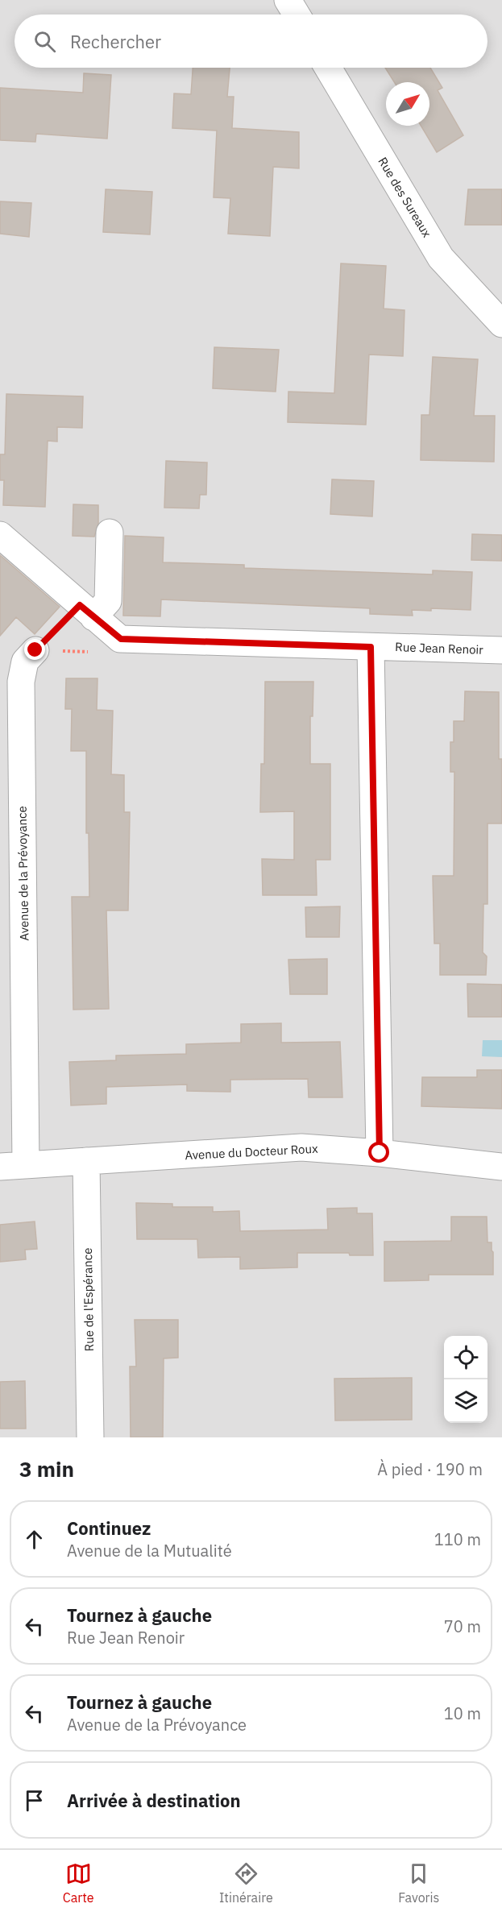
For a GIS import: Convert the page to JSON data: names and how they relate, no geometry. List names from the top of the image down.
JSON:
{
  "streets": {
    "street": [
      "Rue des Sureaux",
      "Rue Jean Renoir",
      "Avenue de la Prévoyance",
      "Avenue du Docteur Roux",
      "Rue de l'Espérance"
    ]
  },
  "crossings": [
    ["Avenue de la Prévoyance", "Avenue du Docteur Roux"],
    ["Avenue du Docteur Roux", "Rue de l'Espérance"]
  ],
  "north": "top right",
  "page": {
    "search": "Rechercher",
    "heading": ["3 min", "À pied · 190 m"],
    "list": [
      ["Continuez", "Avenue de la Mutualité", "110 m"],
      ["Tournez à gauche", "Rue Jean Renoir", "70 m"],
      ["Tournez à gauche", "Avenue de la Prévoyance", "10 m"],
      "Arrivée à destination"
    ],
    "nav": ["Carte", "Itinéraire", "Favoris"]
  }
}
